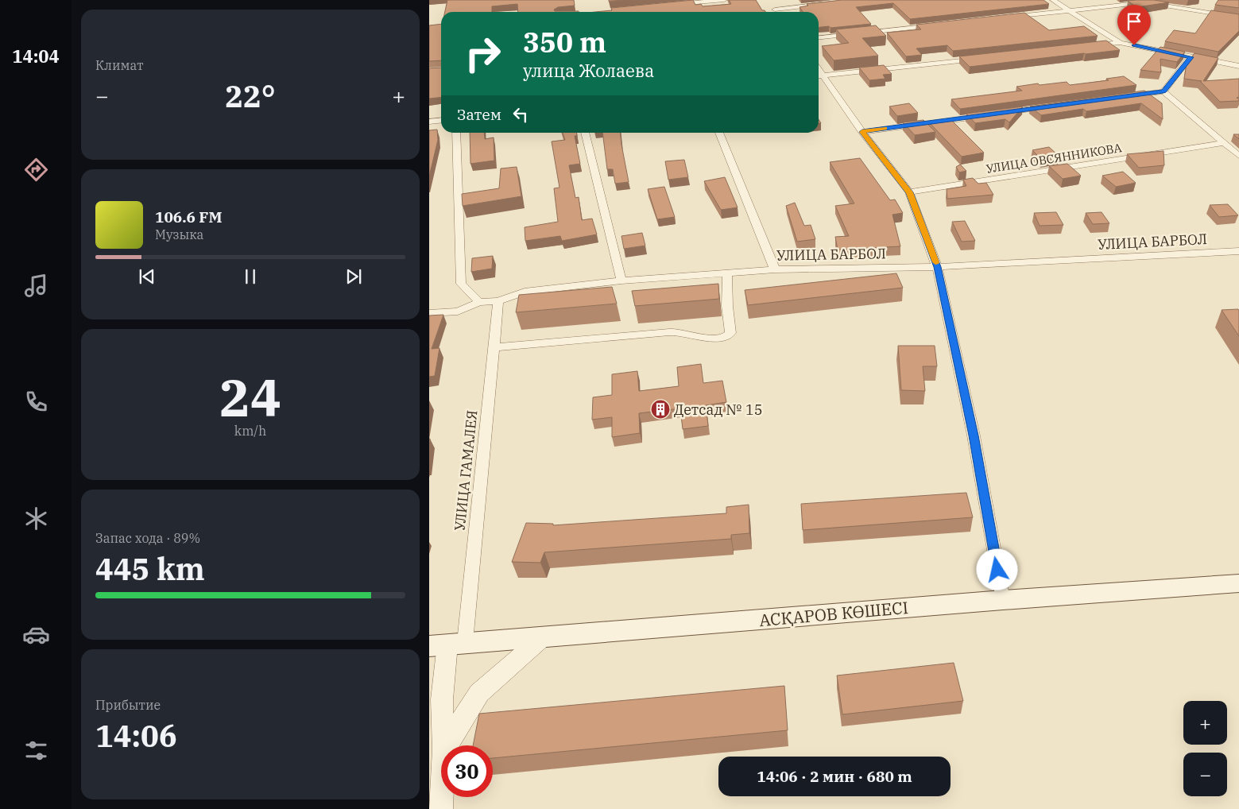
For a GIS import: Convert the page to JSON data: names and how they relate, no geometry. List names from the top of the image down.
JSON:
{
  "streets": {
    "main road": ["АСҚАРОВ КӨШЕСІ"],
    "street": ["УЛИЦА ОВСЯННИКОВА", "УЛИЦА БАРБОЛ", "УЛИЦА ГАМАЛЕЯ"]
  },
  "crossings": [
    ["УЛИЦА БАРБОЛ", "УЛИЦА ГАМАЛЕЯ"],
    ["УЛИЦА ГАМАЛЕЯ", "АСҚАРОВ КӨШЕСІ"]
  ],
  "places": {
    "building": ["Детсад № 15"]
  },
  "page": {
    "tabs": "14:04",
    "tile": [
      "Климат",
      ["24", "km/h"],
      ["Запас хода · 89%", "445 km"],
      ["Прибытие", "14:06"]
    ],
    "turn": ["350 m", "улица Жолаева"],
    "heat": ["−", "22°", "+"],
    "then": "Затем",
    "song": ["106.6 FM", "Музыка"],
    "map_buttons": ["+", "−"],
    "limit": "30",
    "trip": "14:06 · 2 мин · 680 m"
  }
}
